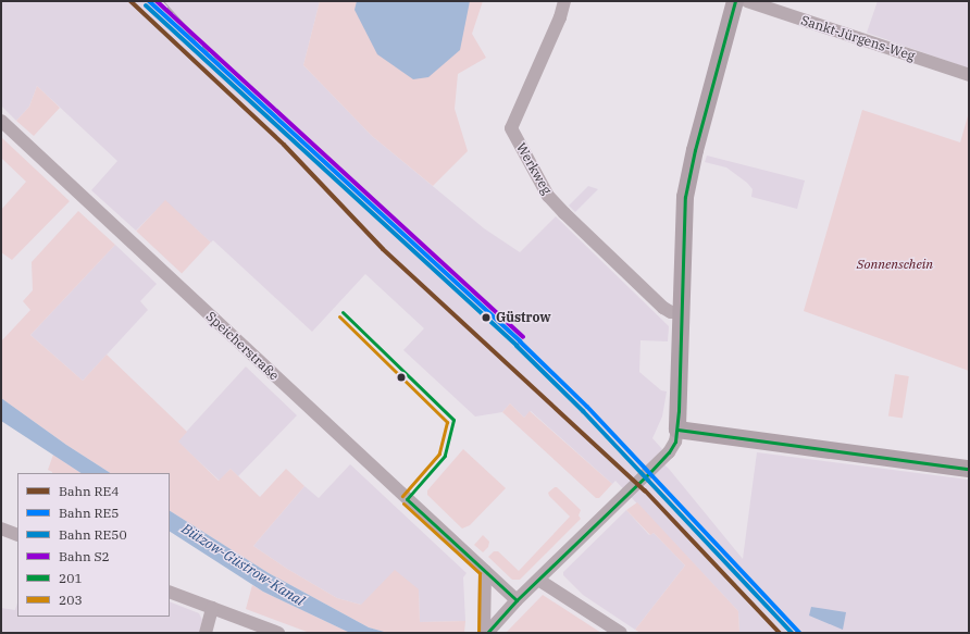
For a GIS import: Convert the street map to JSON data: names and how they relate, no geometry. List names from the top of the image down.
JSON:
{
  "streets": {
    "street": ["Sankt-Jürgens-Weg", "Werkweg", "Speicherstraße"]
  },
  "water": ["Bützow-Güstrow-Kanal"],
  "parks": ["Sonnenschein"],
  "places": ["Güstrow"],
  "lines": [
    "rail line RE4",
    "rail line RE5",
    "rail line S2",
    "transit line 201",
    "rail line RE50",
    "transit line 203"
  ],
  "legend": [
    "Bahn RE4",
    "Bahn RE5",
    "Bahn RE50",
    "Bahn S2",
    "201",
    "203"
  ]
}
